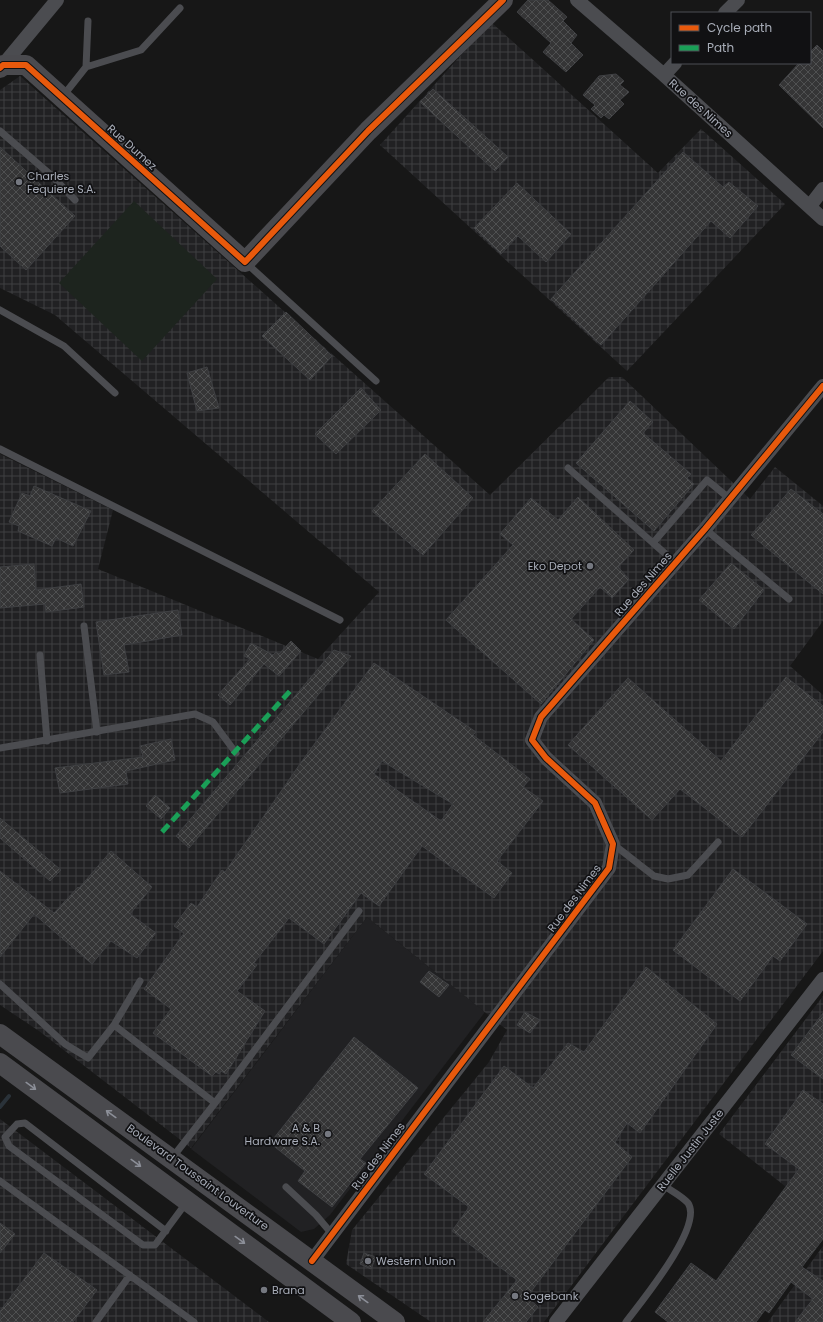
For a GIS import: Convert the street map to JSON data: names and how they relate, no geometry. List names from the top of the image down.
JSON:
{
  "streets": {
    "main road": ["Rue Dumez", "Boulevard Toussaint Louverture"],
    "street": ["Rue des Nimes", "Ruelle Justin Juste"]
  },
  "crossings": [
    ["Rue des Nimes", "Boulevard Toussaint Louverture"]
  ],
  "places": [
    "Charles Fequiere S.A.",
    "Eko Depot",
    "A & B Hardware S.A.",
    "Western Union",
    "Brana",
    "Sogebank"
  ],
  "legend": ["Cycle path", "Path"]
}
